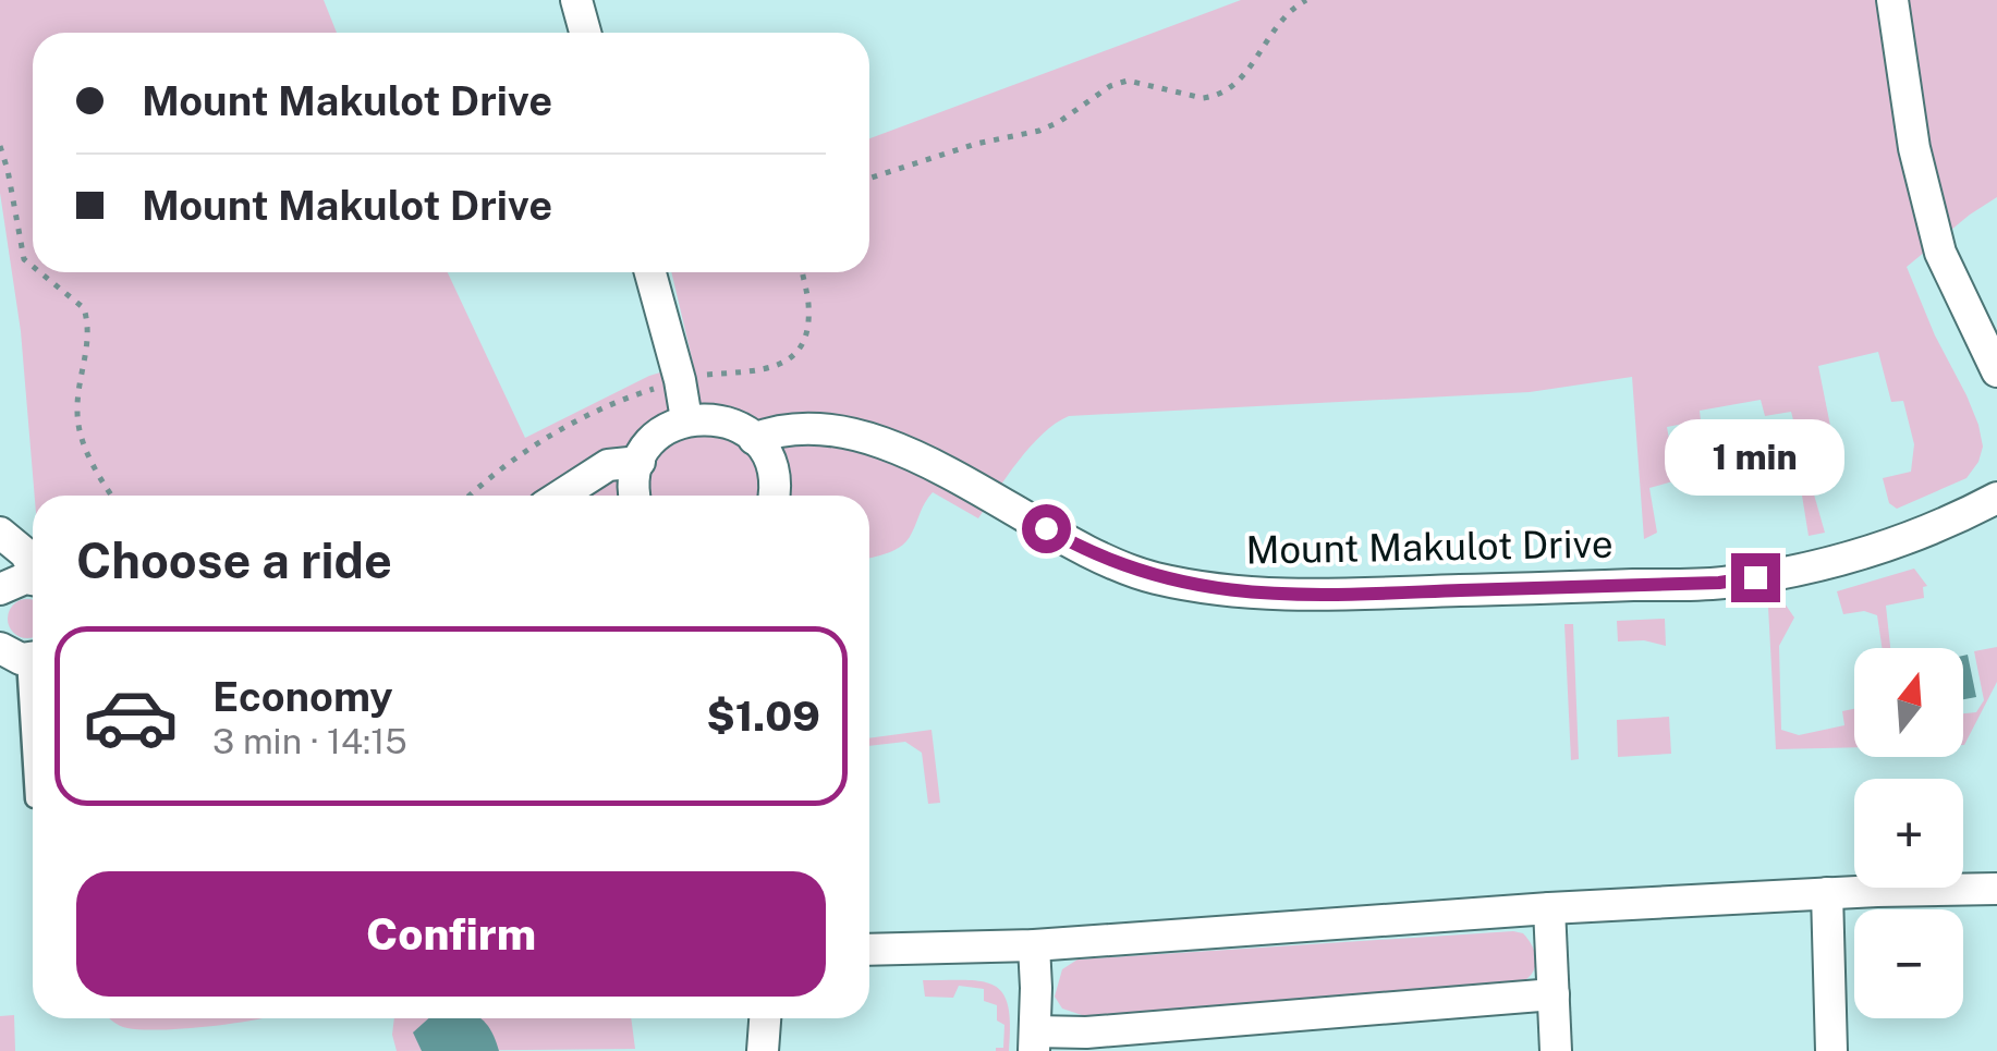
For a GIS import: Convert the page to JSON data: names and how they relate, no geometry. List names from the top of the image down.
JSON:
{
  "streets": {
    "street": ["Mount Makulot Drive"]
  },
  "north": "top",
  "page": {
    "banner": ["Mount Makulot Drive", "Mount Makulot Drive"],
    "bubble": "1 min",
    "heading": "Choose a ride",
    "list": [
      {
        "name": "Economy",
        "note": "3 min · 14:15",
        "value": "$1.09"
      }
    ],
    "map_buttons": ["+", "−"],
    "buttons": "Confirm"
  }
}
